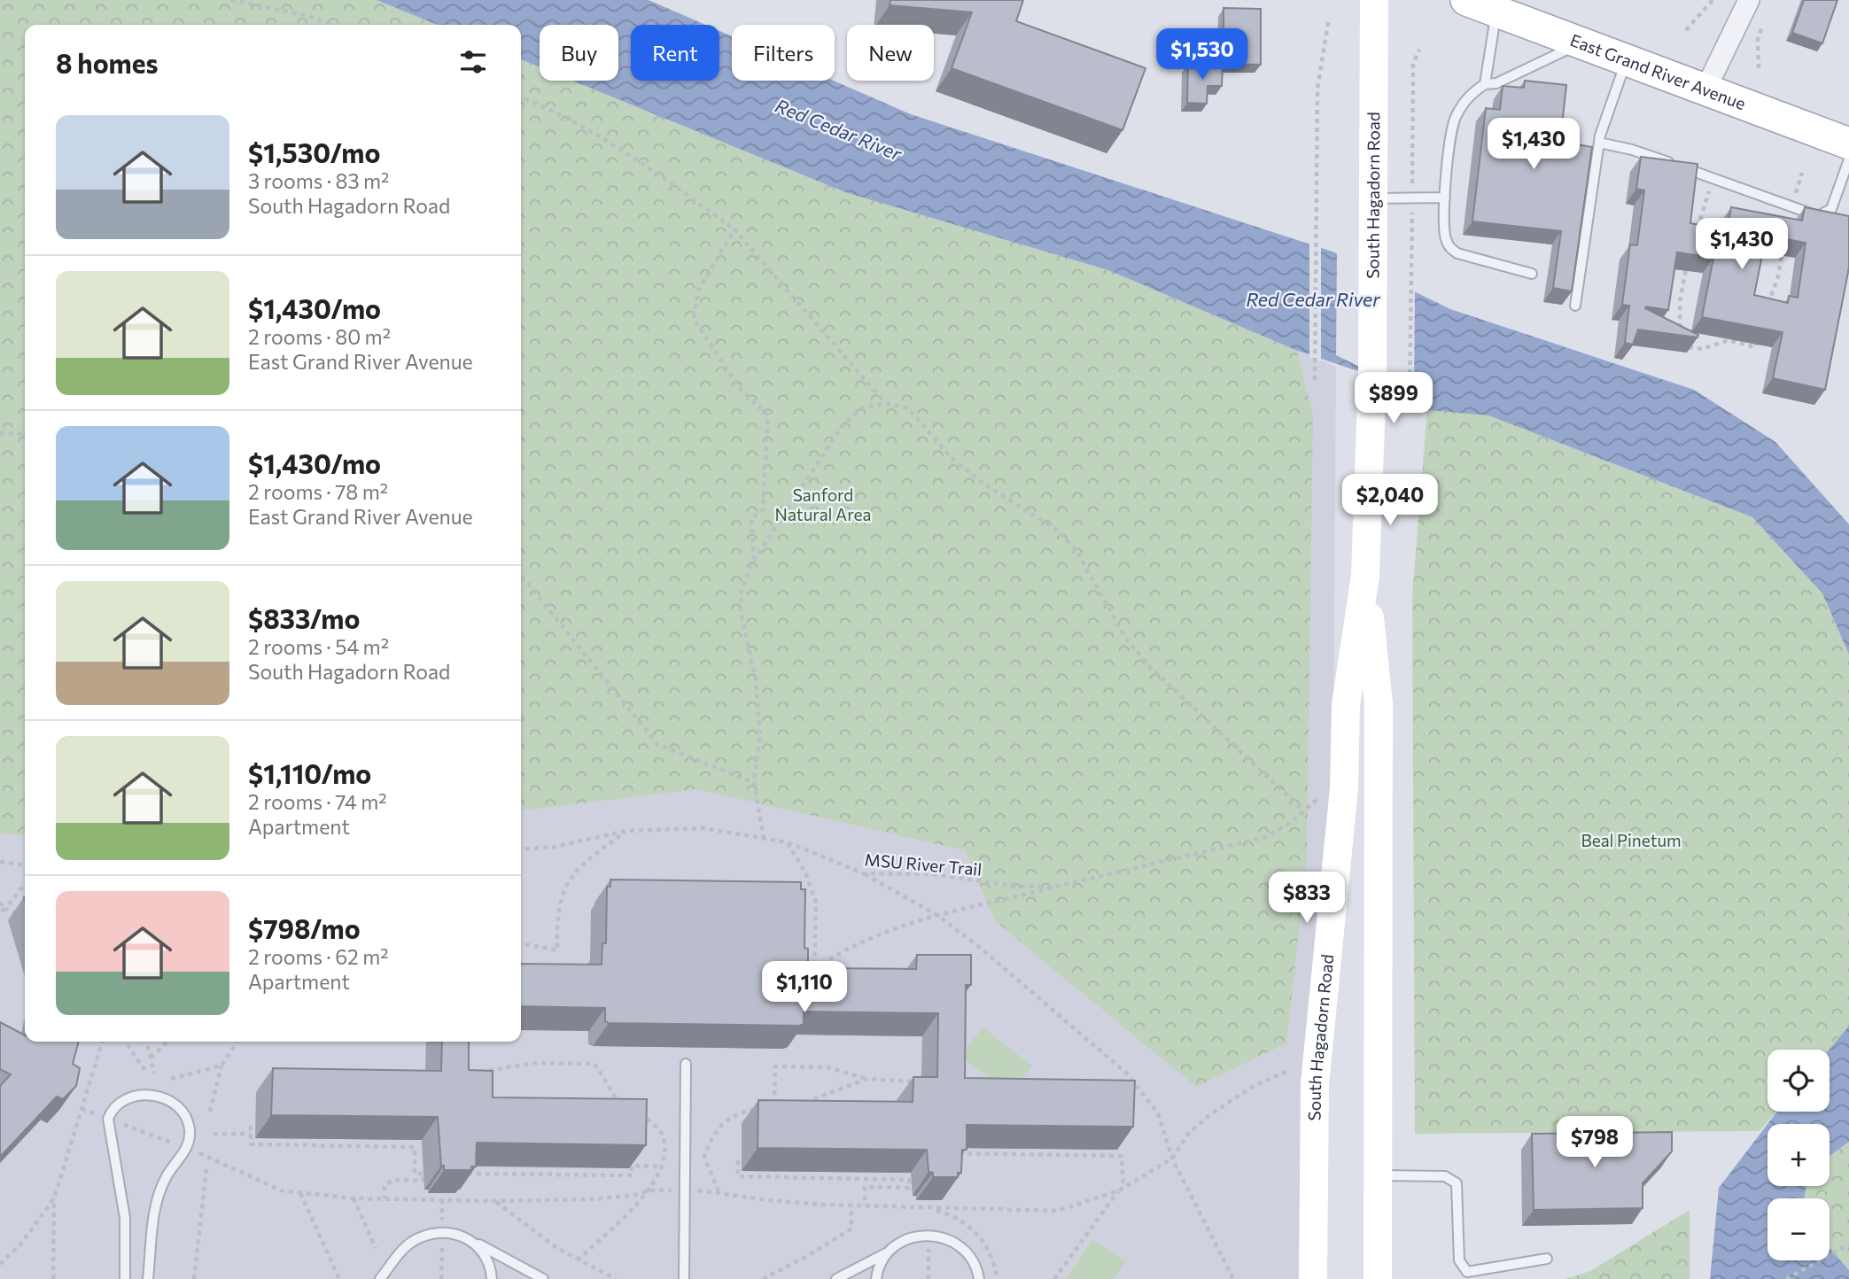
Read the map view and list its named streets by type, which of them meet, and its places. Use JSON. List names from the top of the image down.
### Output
{
  "streets": {
    "main road": ["East Grand River Avenue"],
    "street": ["South Hagadorn Road"],
    "path": ["MSU River Trail"]
  },
  "water": ["Red Cedar River"],
  "parks": ["Sanford Natural Area", "Beal Pinetum"],
  "page": {
    "chip": [
      "Buy",
      "Rent",
      "Filters",
      "New"
    ],
    "heading": "8 homes",
    "price": [
      "$1,530",
      "$1,430",
      "$1,430",
      "$899",
      "$2,040",
      "$833",
      "$1,110",
      "$798"
    ],
    "list": [
      {
        "name": "$1,530/mo",
        "note": "3 rooms · 83 m² · South Hagadorn Road"
      },
      {
        "name": "$1,430/mo",
        "note": "2 rooms · 80 m² · East Grand River Avenue"
      },
      {
        "name": "$1,430/mo",
        "note": "2 rooms · 78 m² · East Grand River Avenue"
      },
      {
        "name": "$833/mo",
        "note": "2 rooms · 54 m² · South Hagadorn Road"
      },
      {
        "name": "$1,110/mo",
        "note": "2 rooms · 74 m² · Apartment"
      },
      {
        "name": "$798/mo",
        "note": "2 rooms · 62 m² · Apartment"
      }
    ],
    "map_buttons": ["+", "−"]
  }
}
